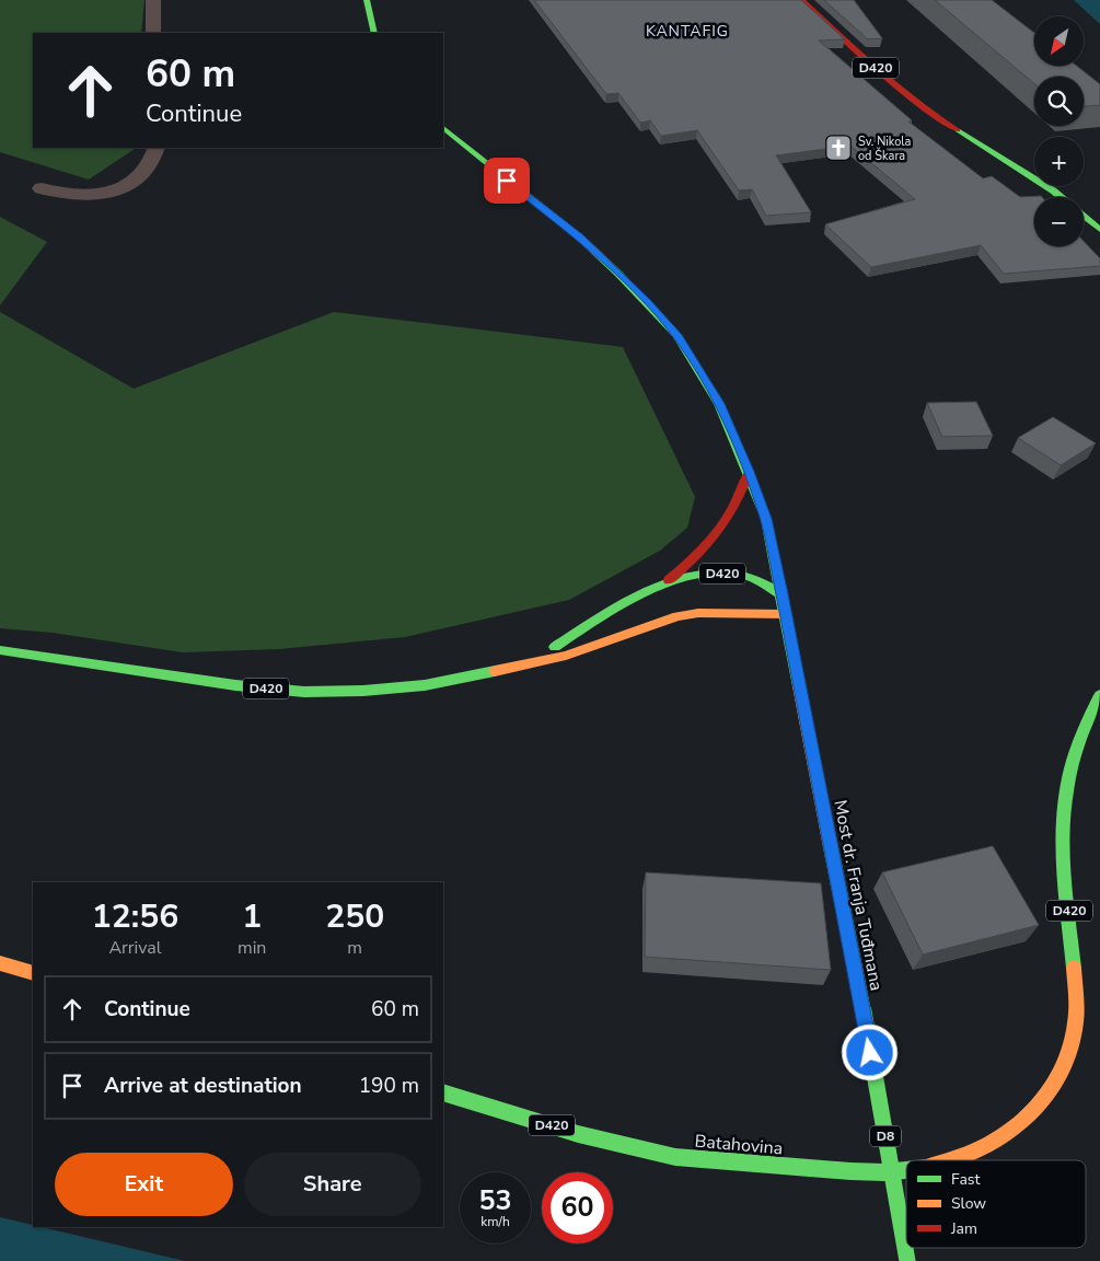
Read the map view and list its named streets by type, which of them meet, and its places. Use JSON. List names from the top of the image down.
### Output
{
  "streets": {
    "main road": [
      "D420",
      "Most dr. Franja Tuđmana",
      "D8",
      "Batahovina"
    ]
  },
  "crossings": [
    ["D420", "Most dr. Franja Tuđmana"],
    ["D420", "D8"],
    ["Most dr. Franja Tuđmana", "D8"]
  ],
  "districts": ["KANTAFIG"],
  "places": {
    "church": ["Sv. Nikola od Škara"]
  },
  "legend": ["Fast", "Slow", "Jam"],
  "north": "bottom left",
  "page": {
    "map_buttons": ["+", "−"],
    "turn": ["60 m", "Continue"],
    "eta": [
      "12:56",
      "Arrival",
      "1",
      "min",
      "250",
      "m"
    ],
    "list": [
      {
        "name": "Continue",
        "value": "60 m"
      },
      {
        "name": "Arrive at destination",
        "value": "190 m"
      }
    ],
    "buttons": ["Exit", "Share"],
    "speed": "53 km/h",
    "limit": "60"
  }
}
